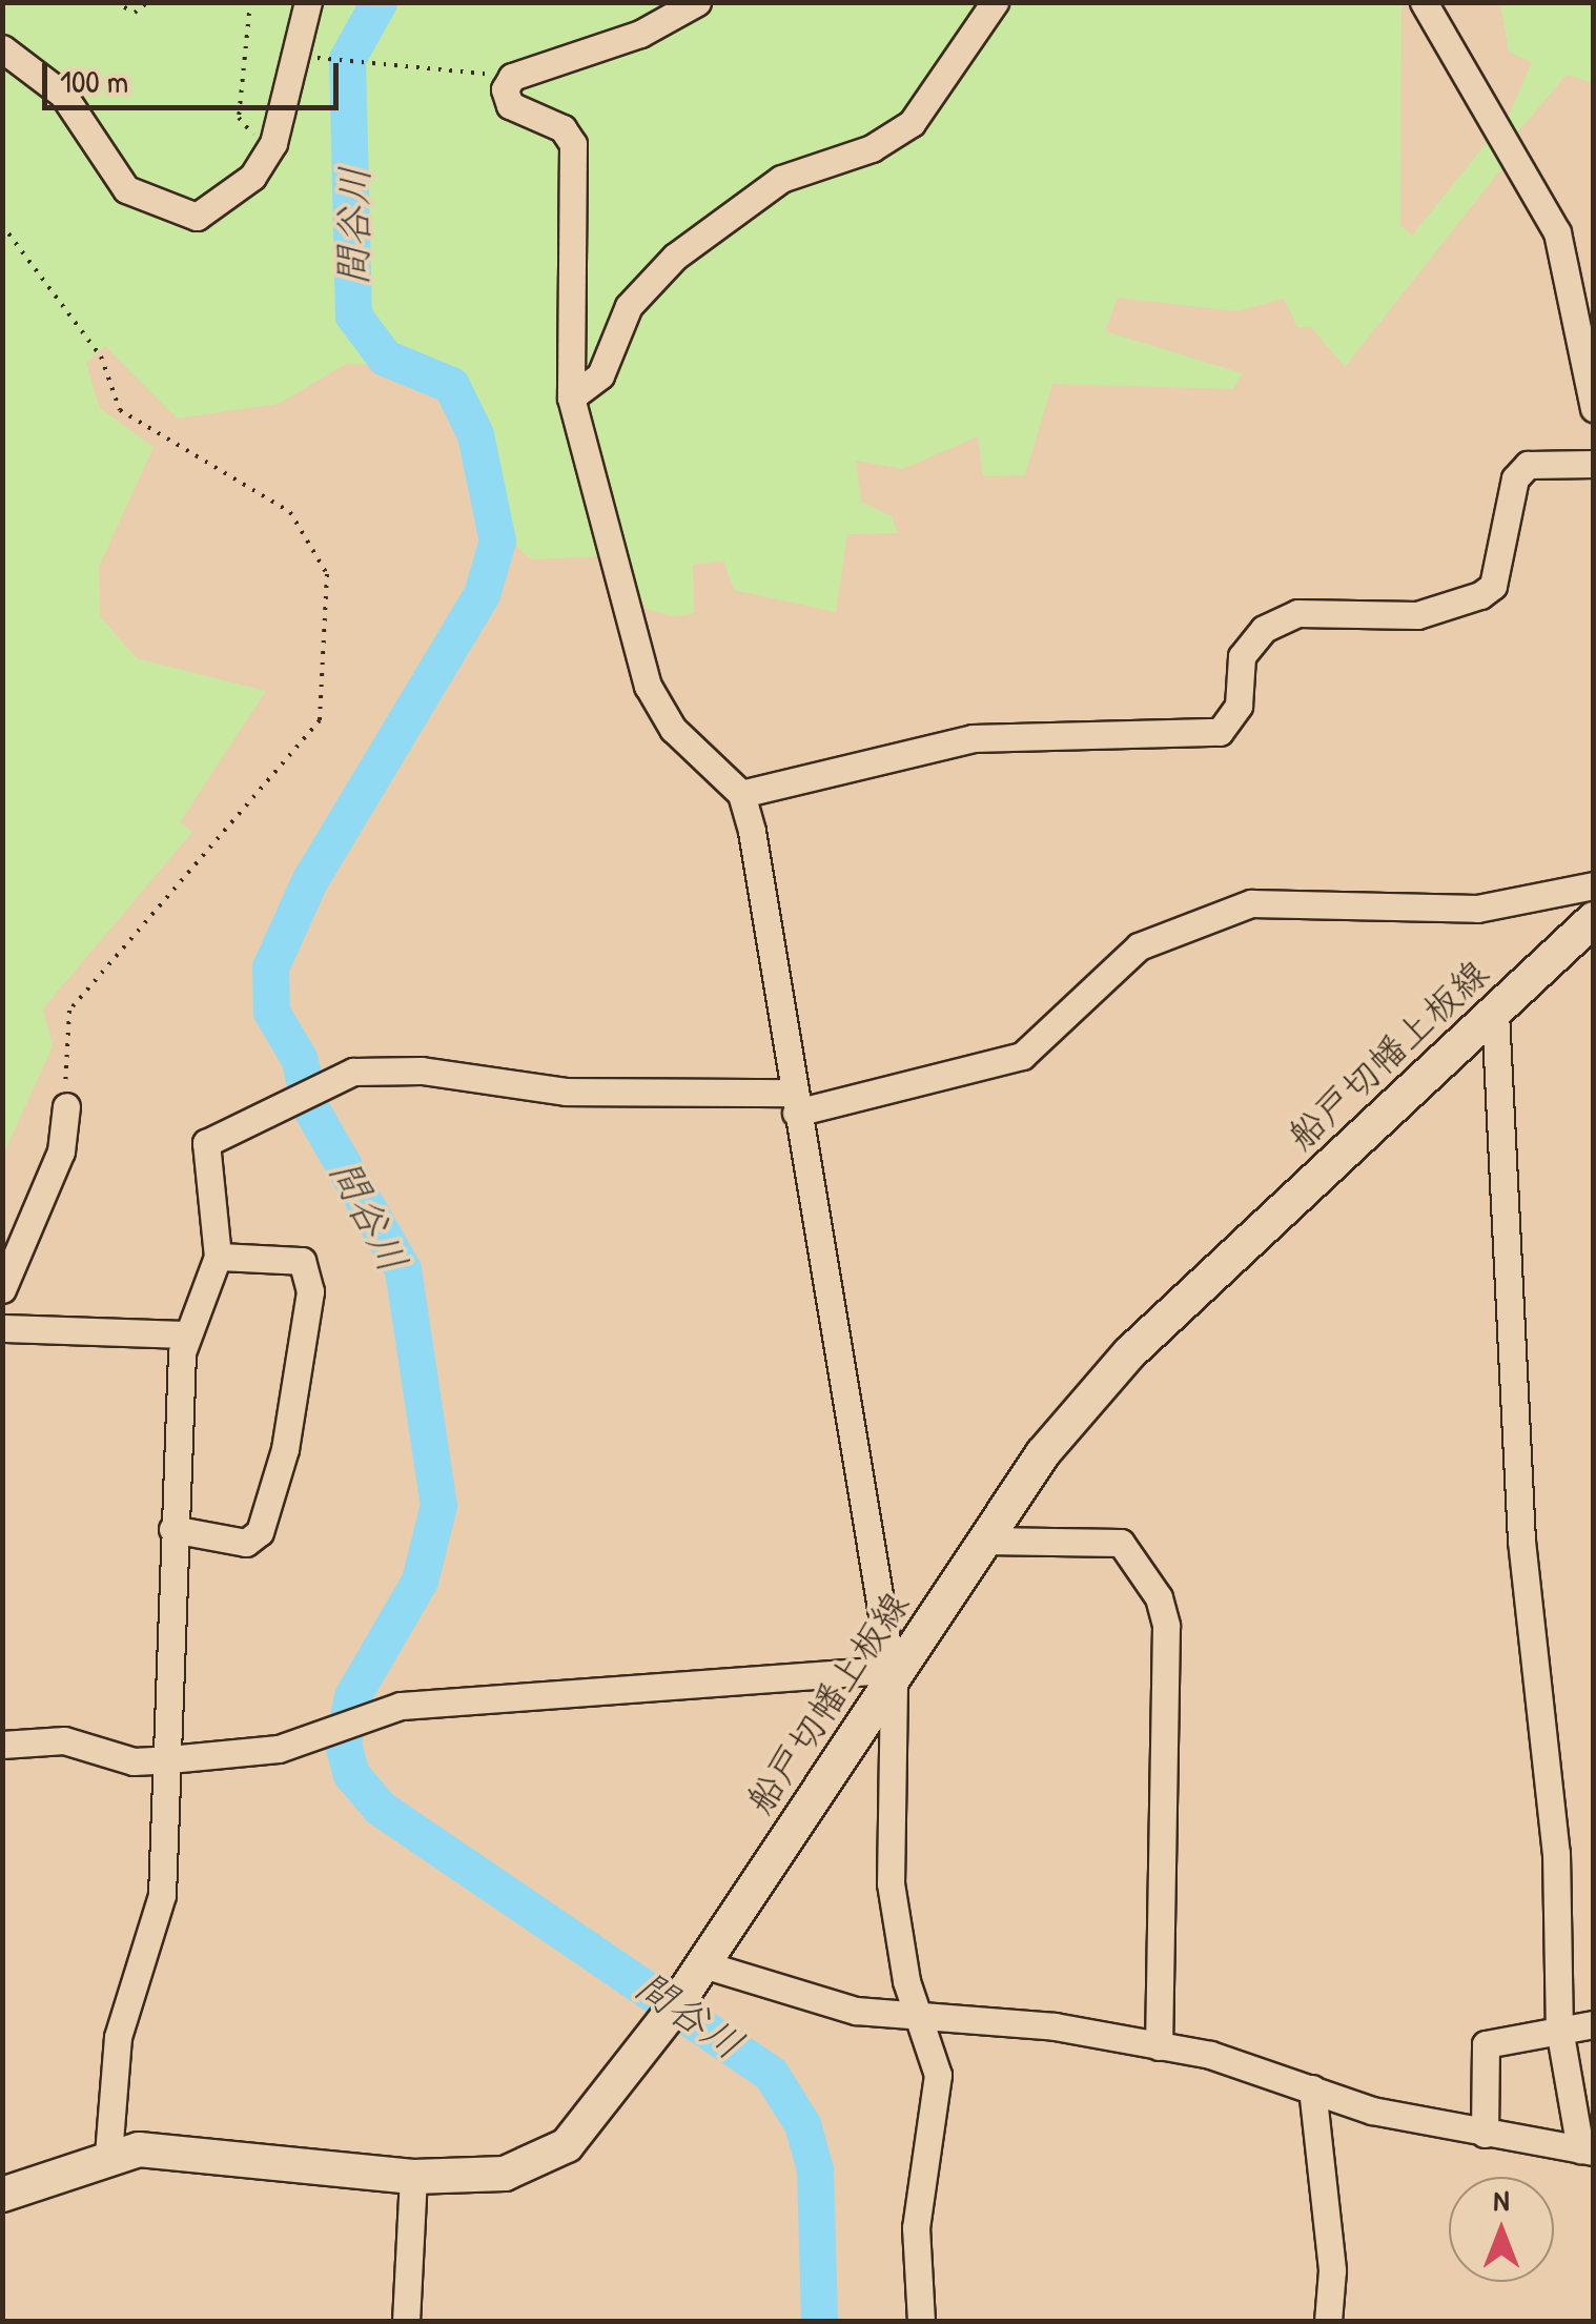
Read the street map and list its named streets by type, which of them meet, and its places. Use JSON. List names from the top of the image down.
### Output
{
  "streets": {
    "main road": ["船戸切幡上板線"]
  },
  "water": ["間谷川"],
  "scale_bar": "100 m",
  "north": "top"
}
